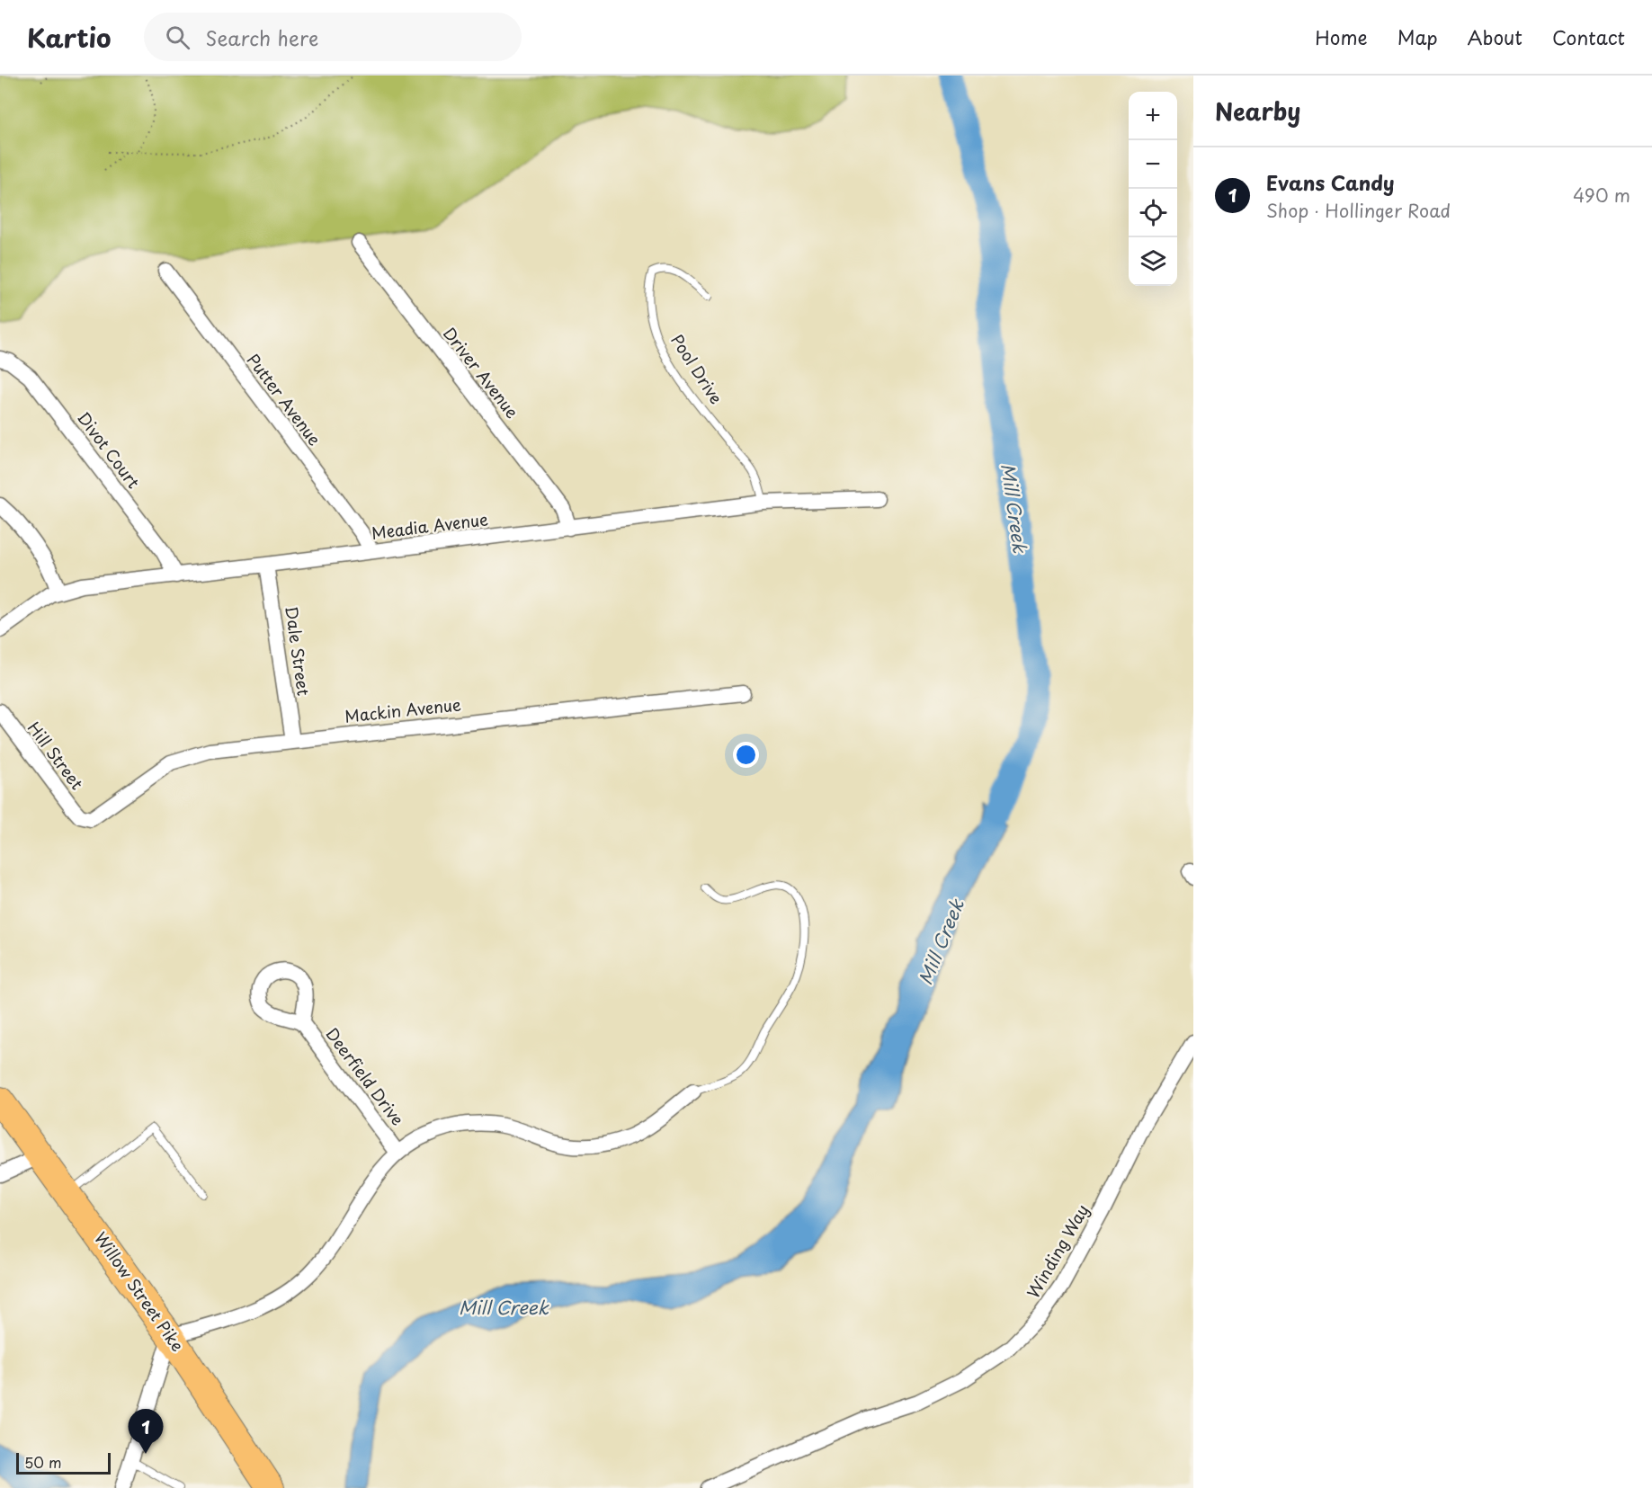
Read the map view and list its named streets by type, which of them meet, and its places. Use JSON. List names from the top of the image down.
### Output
{
  "streets": {
    "highway": ["Willow Street Pike"],
    "street": [
      "Driver Avenue",
      "Putter Avenue",
      "Divot Court",
      "Meadia Avenue",
      "Dale Street",
      "Mackin Avenue",
      "Hill Street",
      "Deerfield Drive",
      "Winding Way"
    ],
    "lane": ["Pool Drive"]
  },
  "crossings": [
    ["Pool Drive", "Meadia Avenue"],
    ["Driver Avenue", "Meadia Avenue"],
    ["Putter Avenue", "Meadia Avenue"],
    ["Divot Court", "Meadia Avenue"],
    ["Meadia Avenue", "Dale Street"],
    ["Dale Street", "Mackin Avenue"],
    ["Mackin Avenue", "Hill Street"]
  ],
  "water": ["Mill Creek"],
  "scale_bar": "50 m",
  "page": {
    "header": "Kartio",
    "search": "Search here",
    "nav": [
      "Home",
      "Map",
      "About",
      "Contact"
    ],
    "heading": "Nearby",
    "map_buttons": ["+", "−"],
    "list": [
      {
        "mark": "1",
        "name": "Evans Candy",
        "note": "Shop · Hollinger Road",
        "value": "490 m"
      }
    ],
    "pins": "1",
    "scale": "50 m"
  }
}
